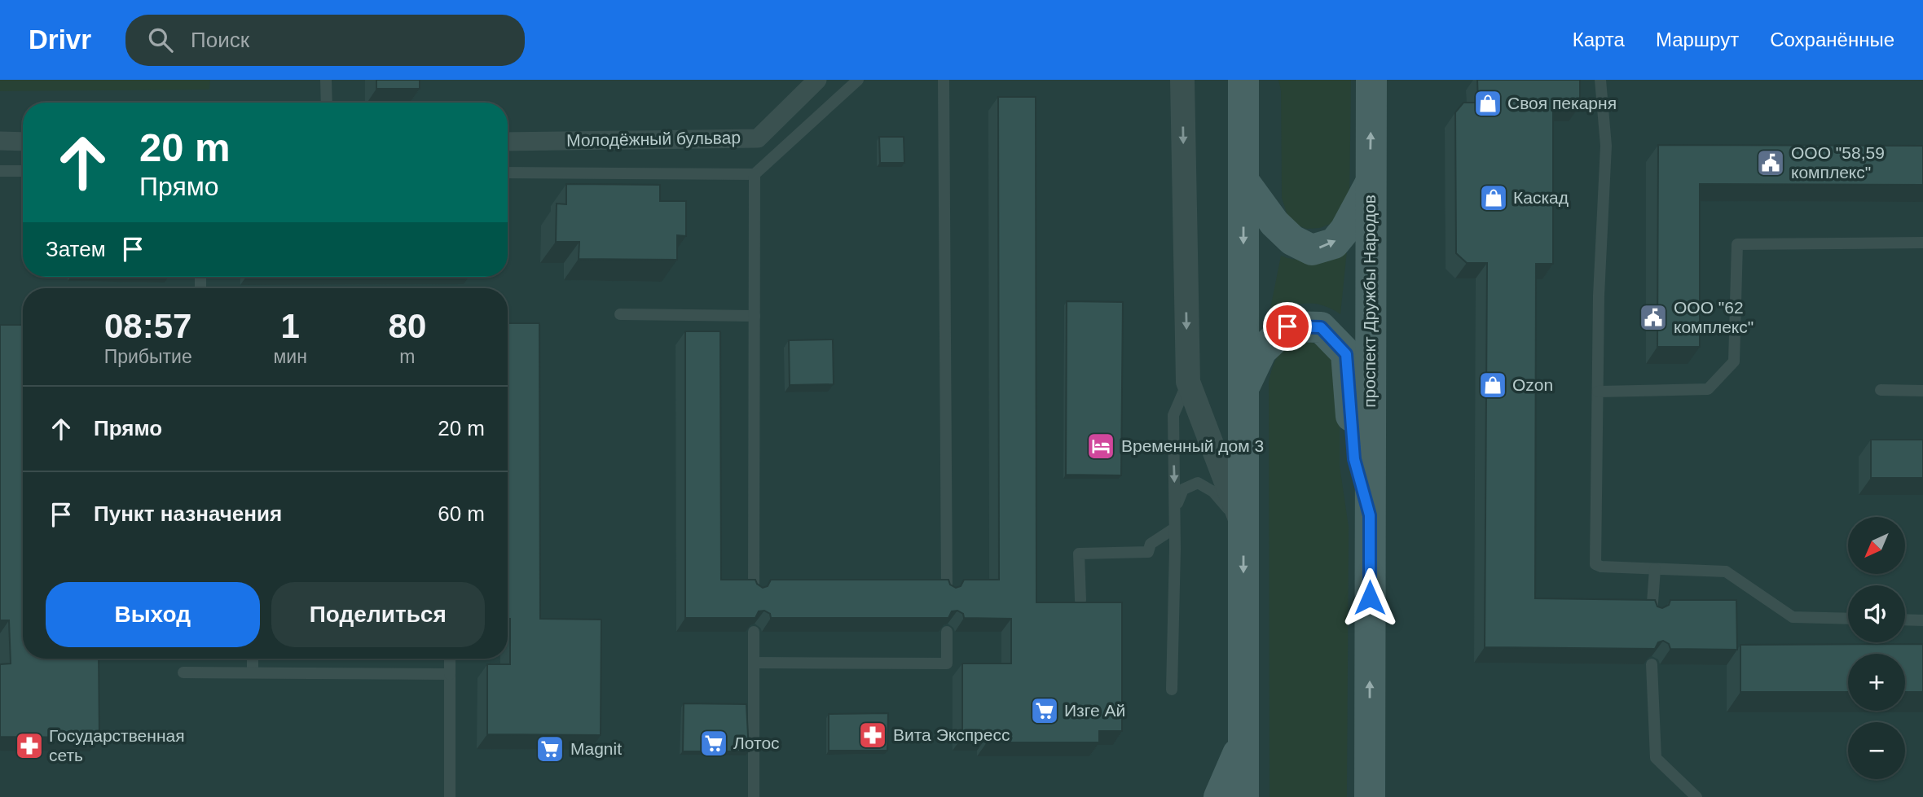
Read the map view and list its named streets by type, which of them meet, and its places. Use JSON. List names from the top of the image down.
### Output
{
  "streets": {
    "main road": ["проспект Дружбы Народов"],
    "street": ["Молодёжный бульвар"]
  },
  "places": {
    "shop": ["Своя пекарня", "Каскад", "Ozon"],
    "public building": ["ООО \"58,59 комплекс\"", "ООО \"62 комплекс\""],
    "hotel": ["Временный дом 3"],
    "supermarket": ["Изге Ай", "Лотос", "Magnit"],
    "pharmacy": ["Вита Экспресс", "Государственная сеть"]
  },
  "north": "bottom left",
  "page": {
    "header": "Drivr",
    "search": "Поиск",
    "nav": ["Карта", "Маршрут", "Сохранённые"],
    "turn": ["20 m", "Прямо"],
    "then": "Затем",
    "eta": [
      "08:57",
      "Прибытие",
      "1",
      "мин",
      "80",
      "m"
    ],
    "list": [
      {
        "name": "Прямо",
        "value": "20 m"
      },
      {
        "name": "Пункт назначения",
        "value": "60 m"
      }
    ],
    "map_buttons": ["+", "−"],
    "buttons": ["Выход", "Поделиться"]
  }
}
